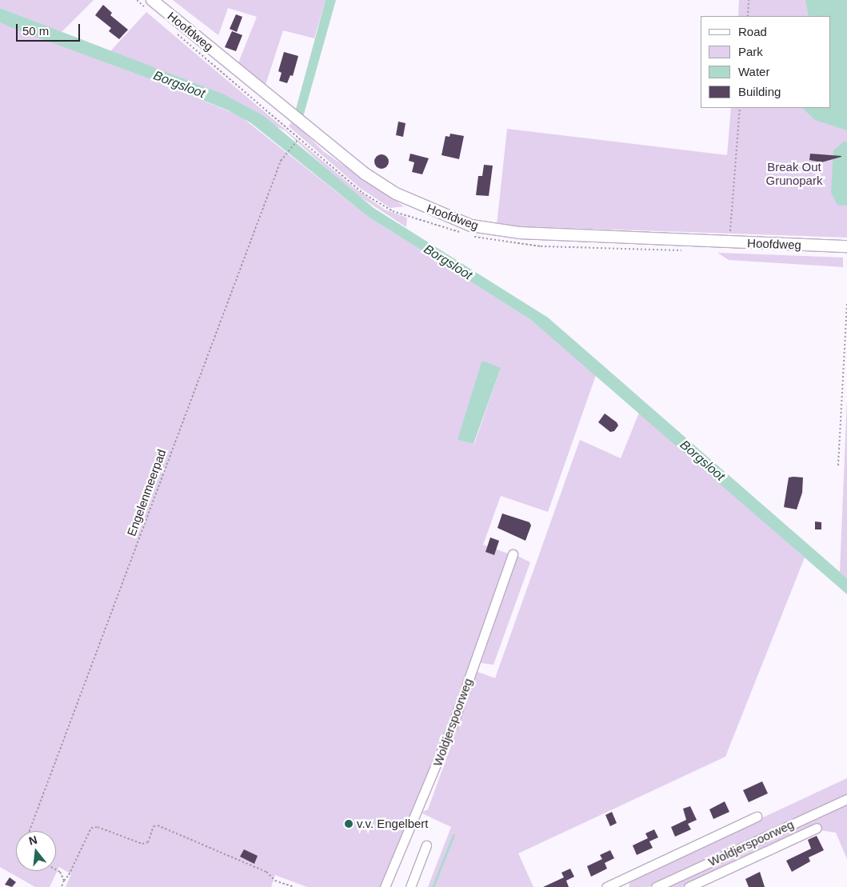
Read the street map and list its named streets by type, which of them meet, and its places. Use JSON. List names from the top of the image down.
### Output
{
  "streets": {
    "main road": ["Hoofdweg"],
    "street": ["Woldjerspoorweg"],
    "path": ["Engelenmeerpad"]
  },
  "crossings": [
    ["Hoofdweg", "Engelenmeerpad"]
  ],
  "water": ["Borgsloot"],
  "parks": ["Break Out Grunopark"],
  "places": ["v.v. Engelbert"],
  "legend": [
    "Road",
    "Park",
    "Water",
    "Building"
  ],
  "scale_bar": "50 m",
  "north": "top"
}
